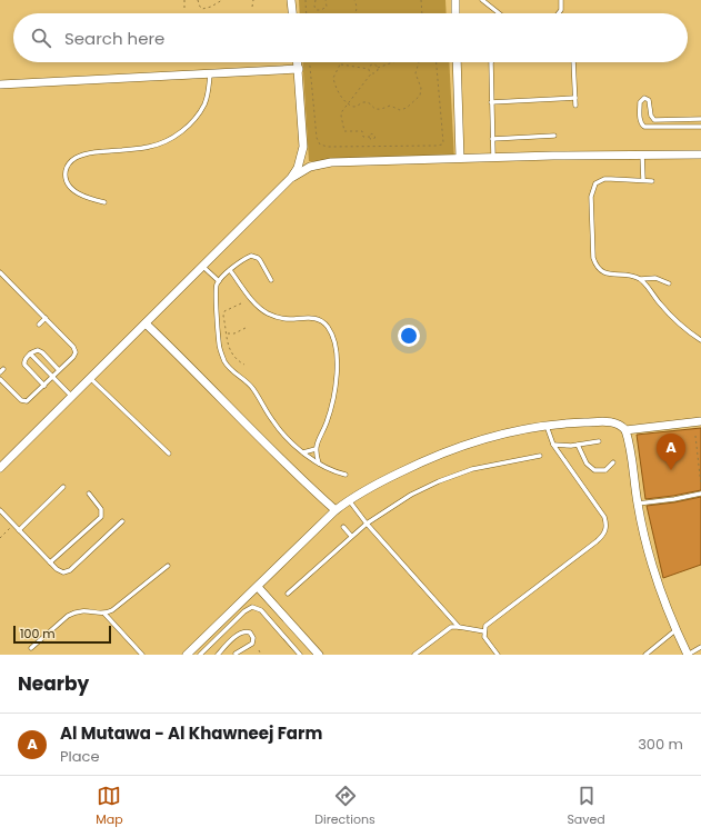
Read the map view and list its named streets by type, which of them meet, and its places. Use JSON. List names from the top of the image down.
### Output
{
  "scale_bar": "100 m",
  "page": {
    "search": "Search here",
    "pins": "A",
    "scale": "100 m",
    "heading": "Nearby",
    "list": [
      {
        "mark": "A",
        "name": "Al Mutawa - Al Khawneej Farm",
        "note": "Place",
        "value": "300 m"
      }
    ],
    "nav": ["Map", "Directions", "Saved"]
  }
}
